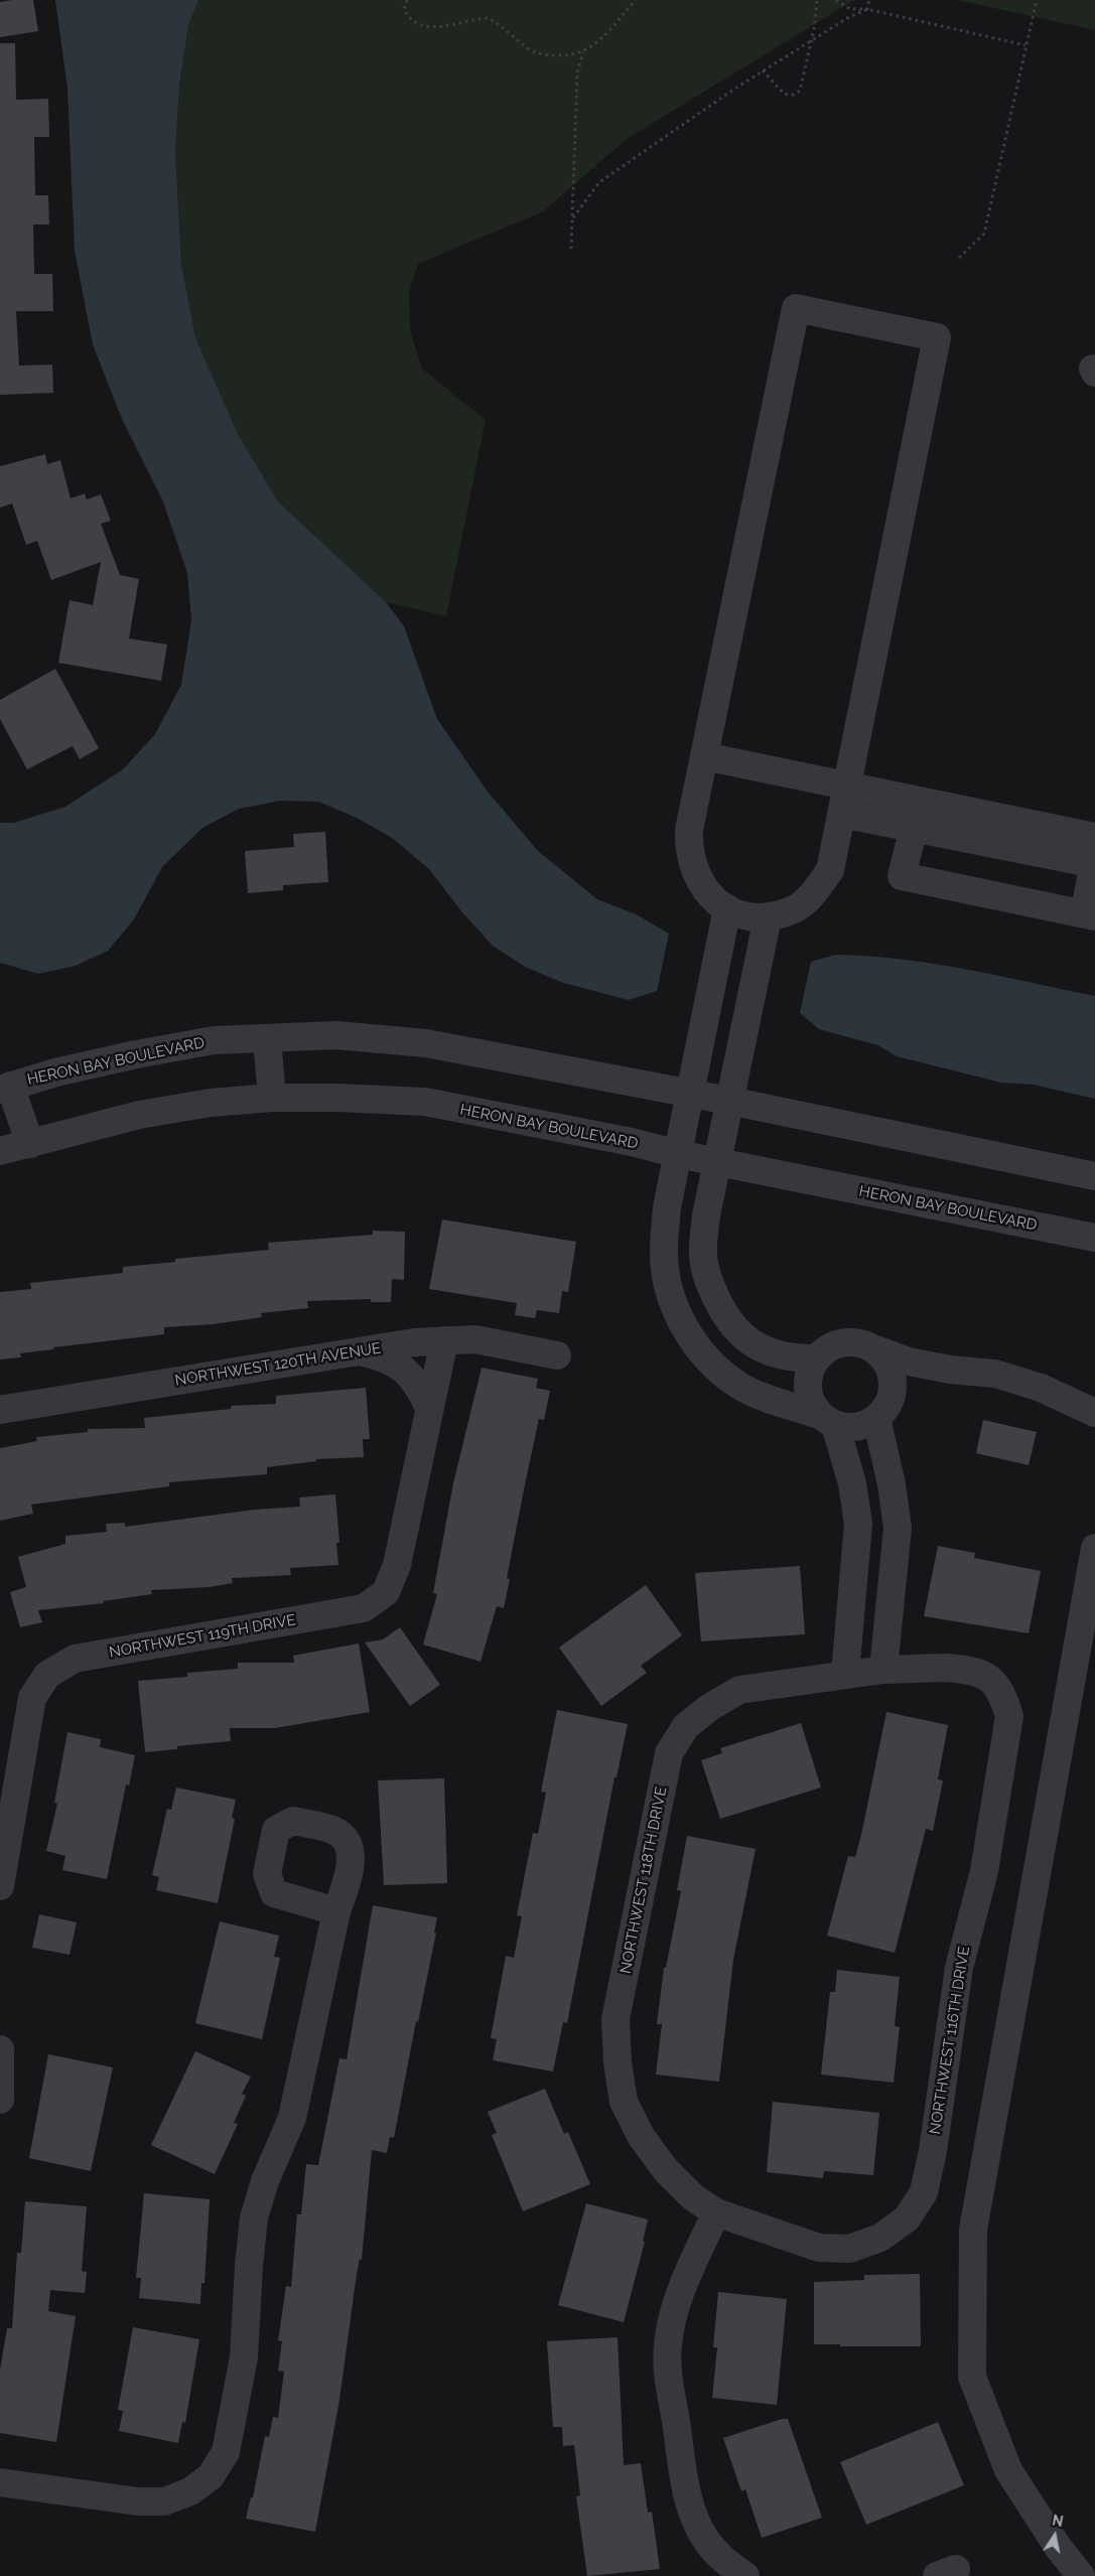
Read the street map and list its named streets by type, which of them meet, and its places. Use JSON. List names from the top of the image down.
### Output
{
  "streets": {
    "street": [
      "HERON BAY BOULEVARD",
      "NORTHWEST 120TH AVENUE",
      "NORTHWEST 119TH DRIVE",
      "NORTHWEST 118TH DRIVE",
      "NORTHWEST 116TH DRIVE"
    ]
  },
  "crossings": [
    ["NORTHWEST 120TH AVENUE", "NORTHWEST 119TH DRIVE"],
    ["NORTHWEST 118TH DRIVE", "NORTHWEST 116TH DRIVE"]
  ],
  "north": "top"
}
